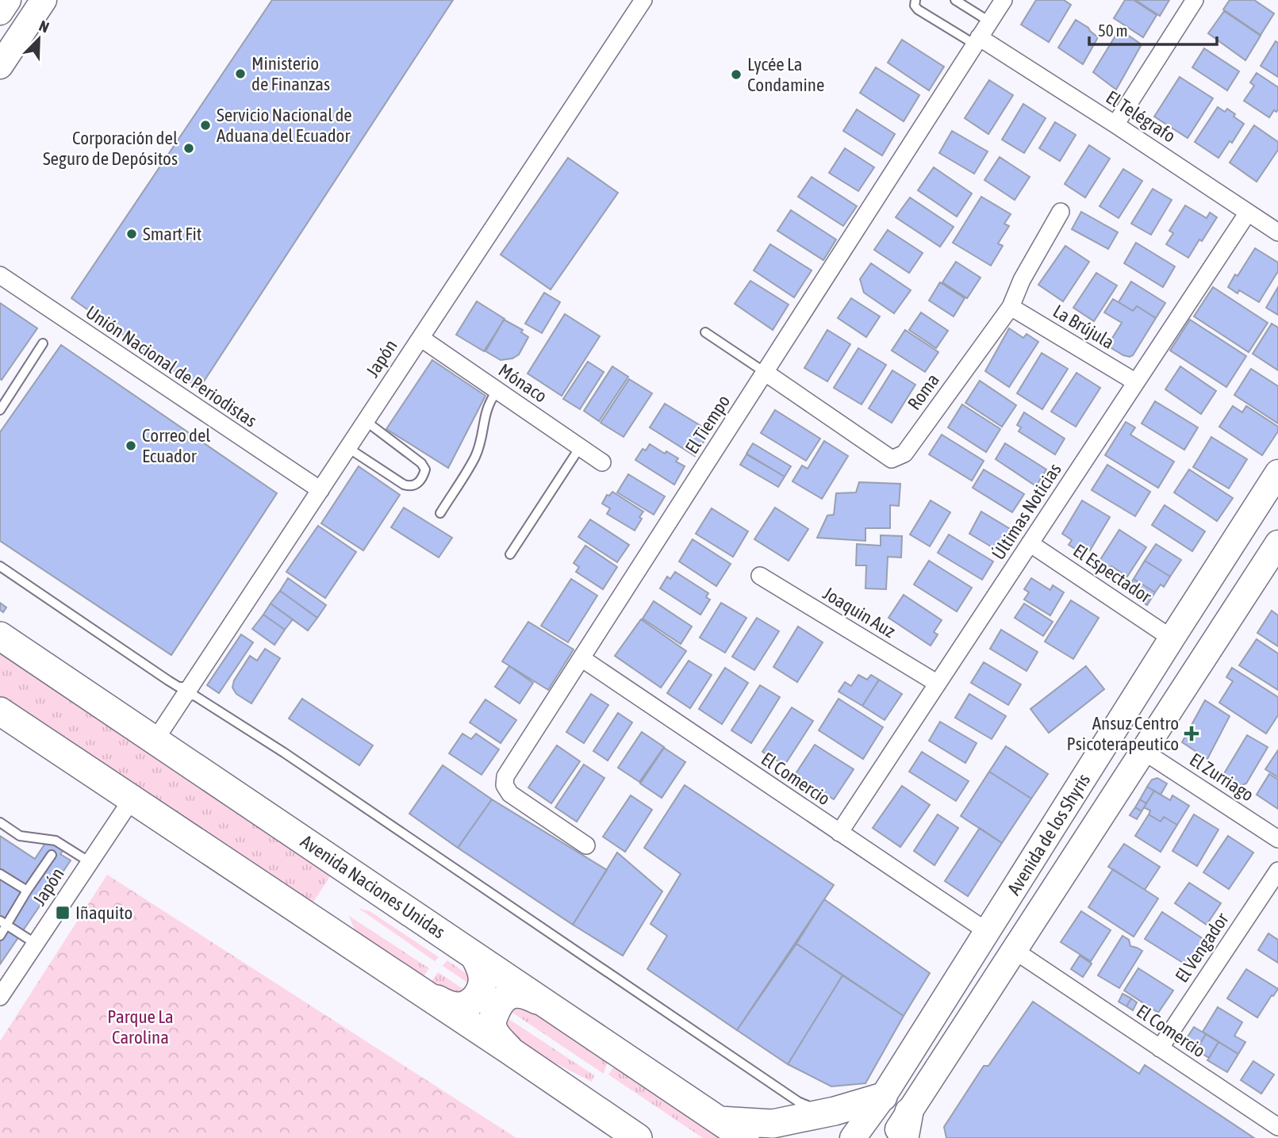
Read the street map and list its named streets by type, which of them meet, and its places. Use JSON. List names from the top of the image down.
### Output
{
  "streets": {
    "main road": ["Avenida de los Shyris", "Avenida Naciones Unidas"],
    "street": [
      "El Telégrafo",
      "La Brújula",
      "Japón",
      "Unión Nacional de Periodistas",
      "Mónaco",
      "Roma",
      "El Tiempo",
      "Últimas Noticias",
      "El Espectador",
      "Joaquin Auz",
      "El Zurriago",
      "El Comercio",
      "El Vengador"
    ]
  },
  "crossings": [
    ["El Telégrafo", "El Tiempo"],
    ["El Telégrafo", "Últimas Noticias"],
    ["La Brújula", "Roma"],
    ["La Brújula", "Últimas Noticias"],
    ["Japón", "Unión Nacional de Periodistas"],
    ["Japón", "Mónaco"],
    ["Japón", "Avenida Naciones Unidas"],
    ["Roma", "El Tiempo"],
    ["El Tiempo", "El Comercio"],
    ["Últimas Noticias", "El Espectador"],
    ["Últimas Noticias", "Joaquin Auz"],
    ["Últimas Noticias", "El Comercio"],
    ["El Espectador", "Avenida de los Shyris"],
    ["El Zurriago", "Avenida de los Shyris"],
    ["El Comercio", "Avenida de los Shyris"],
    ["El Comercio", "El Vengador"]
  ],
  "parks": ["Parque La Carolina"],
  "places": {
    "other": [
      "Ministerio de Finanzas",
      "Lycée La Condamine",
      "Servicio Nacional de Aduana del Ecuador",
      "Corporación del Seguro de Depósitos",
      "Smart Fit",
      "Correo del Ecuador"
    ],
    "health": ["Ansuz Centro Psicoterapeutico"],
    "transit": ["Iñaquito"]
  },
  "scale_bar": "50 m",
  "north": "top right"
}
